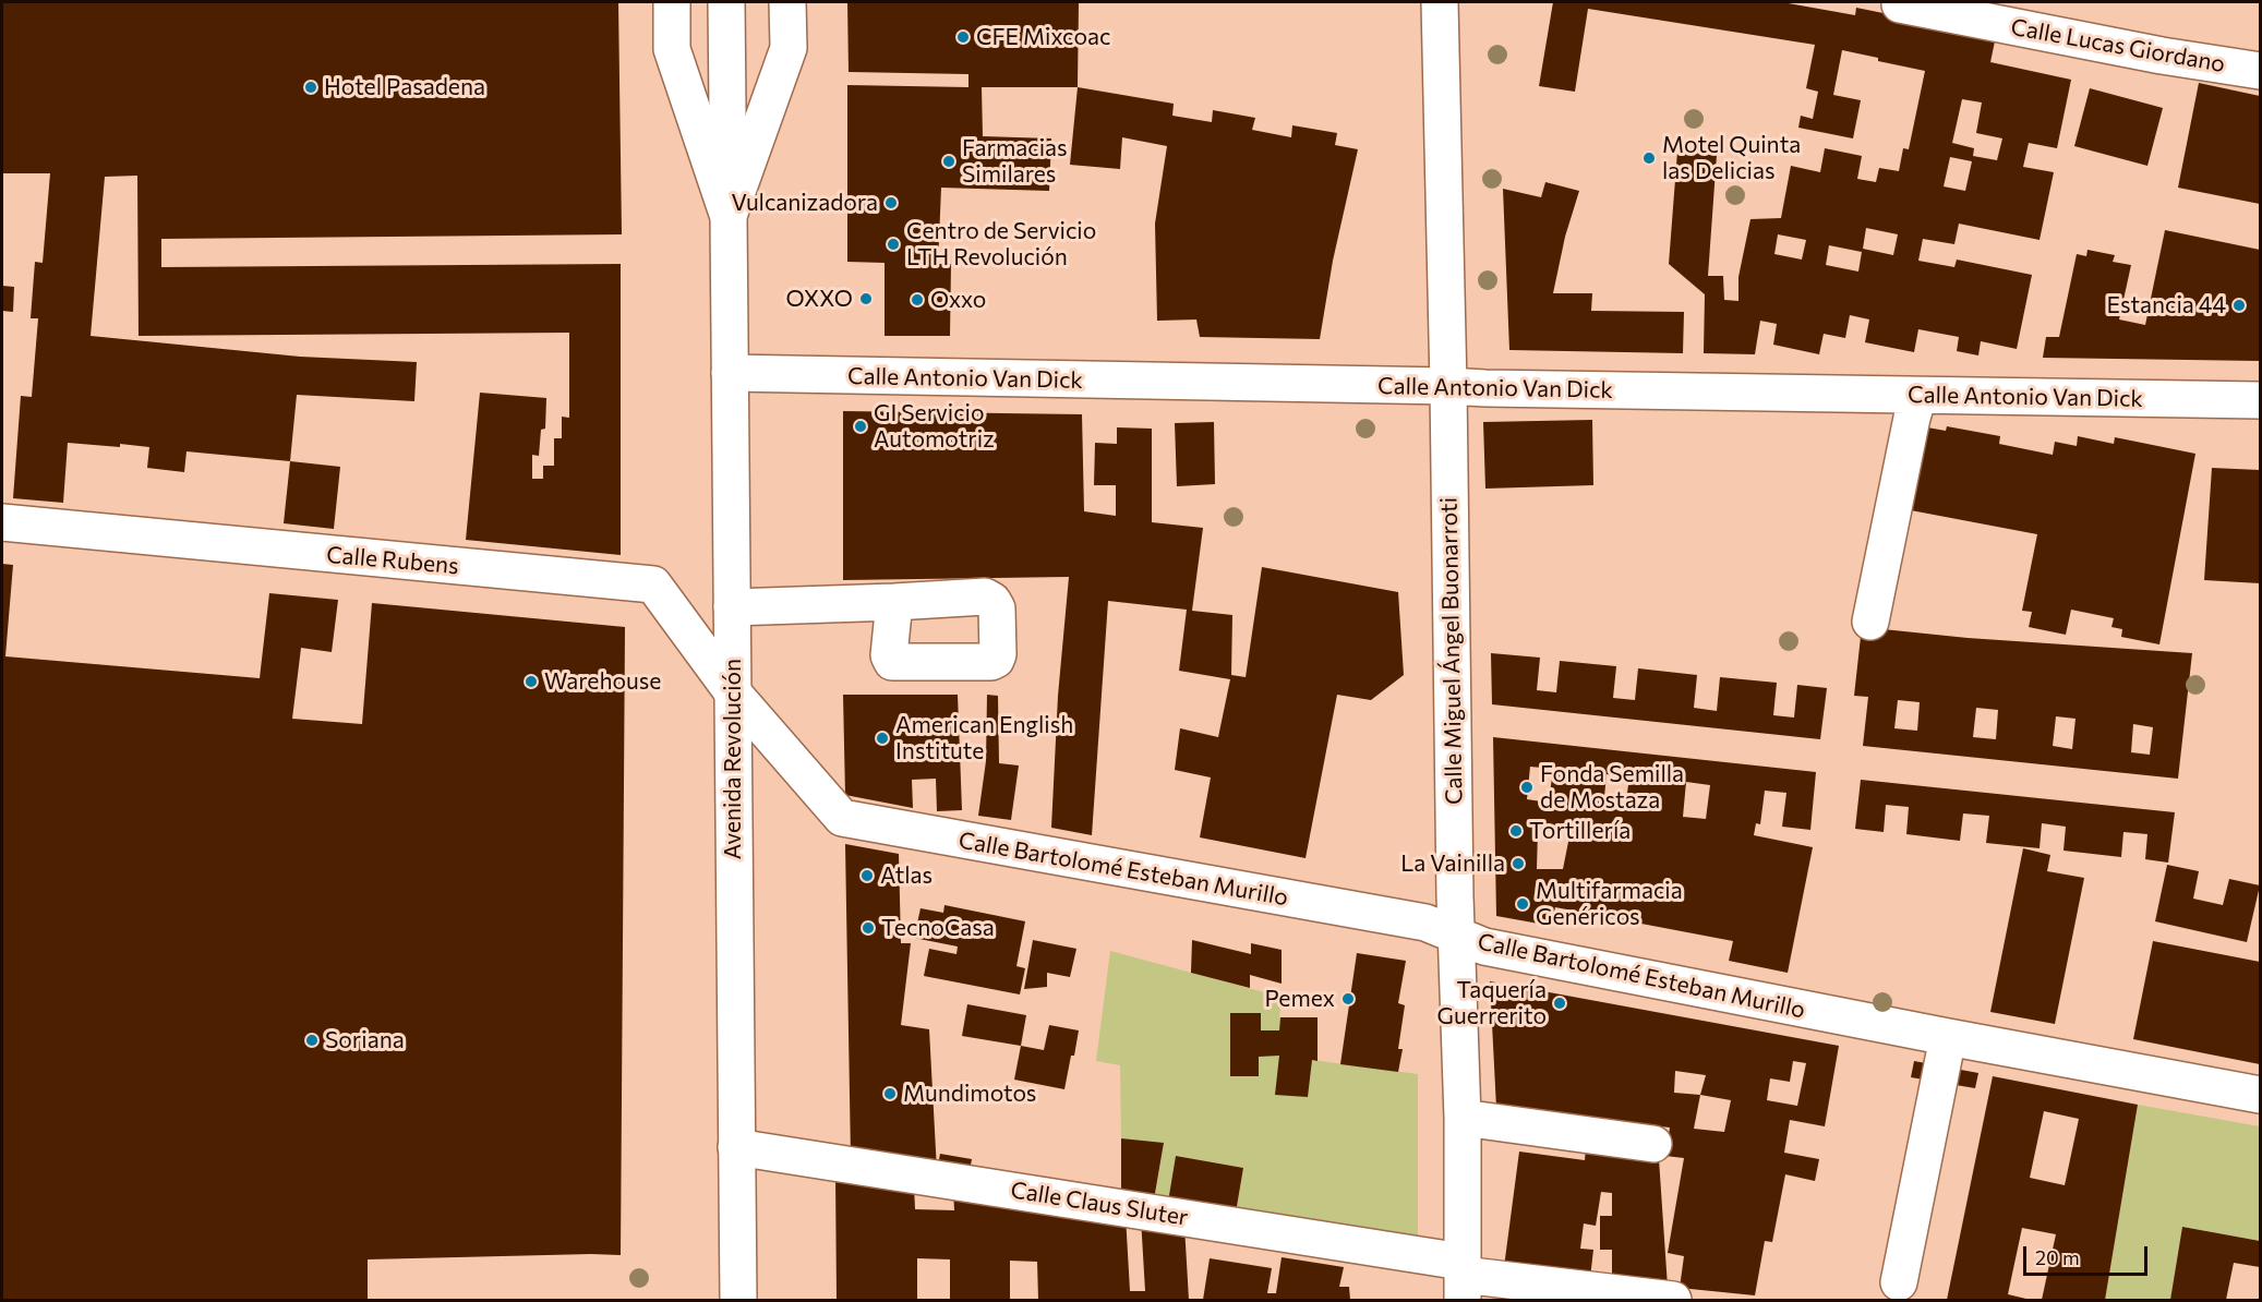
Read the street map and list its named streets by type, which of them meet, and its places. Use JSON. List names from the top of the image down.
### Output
{
  "streets": {
    "main road": [
      "Calle Lucas Giordano",
      "Calle Antonio Van Dick",
      "Calle Rubens",
      "Calle Miguel Ángel Buonarroti",
      "Avenida Revolución",
      "Calle Bartolomé Esteban Murillo",
      "Calle Claus Sluter"
    ]
  },
  "crossings": [
    ["Calle Antonio Van Dick", "Calle Miguel Ángel Buonarroti"],
    ["Calle Antonio Van Dick", "Avenida Revolución"],
    ["Calle Rubens", "Avenida Revolución"],
    ["Calle Rubens", "Calle Bartolomé Esteban Murillo"],
    ["Calle Miguel Ángel Buonarroti", "Calle Bartolomé Esteban Murillo"],
    ["Calle Miguel Ángel Buonarroti", "Calle Claus Sluter"],
    ["Avenida Revolución", "Calle Bartolomé Esteban Murillo"],
    ["Avenida Revolución", "Calle Claus Sluter"]
  ],
  "places": [
    "CFE Mixcoac",
    "Hotel Pasadena",
    "Motel Quinta las Delicias",
    "Farmacias Similares",
    "Vulcanizadora",
    "Centro de Servicio LTH Revolución",
    "OXXO",
    "Oxxo",
    "Estancia 44",
    "GI Servicio Automotriz",
    "Warehouse",
    "American English Institute",
    "Fonda Semilla de Mostaza",
    "Tortillería",
    "La Vainilla",
    "Atlas",
    "Multifarmacia Genéricos",
    "TecnoCasa",
    "Pemex",
    "Taquería Guerrerito",
    "Soriana",
    "Mundimotos"
  ],
  "scale_bar": "20 m"
}
